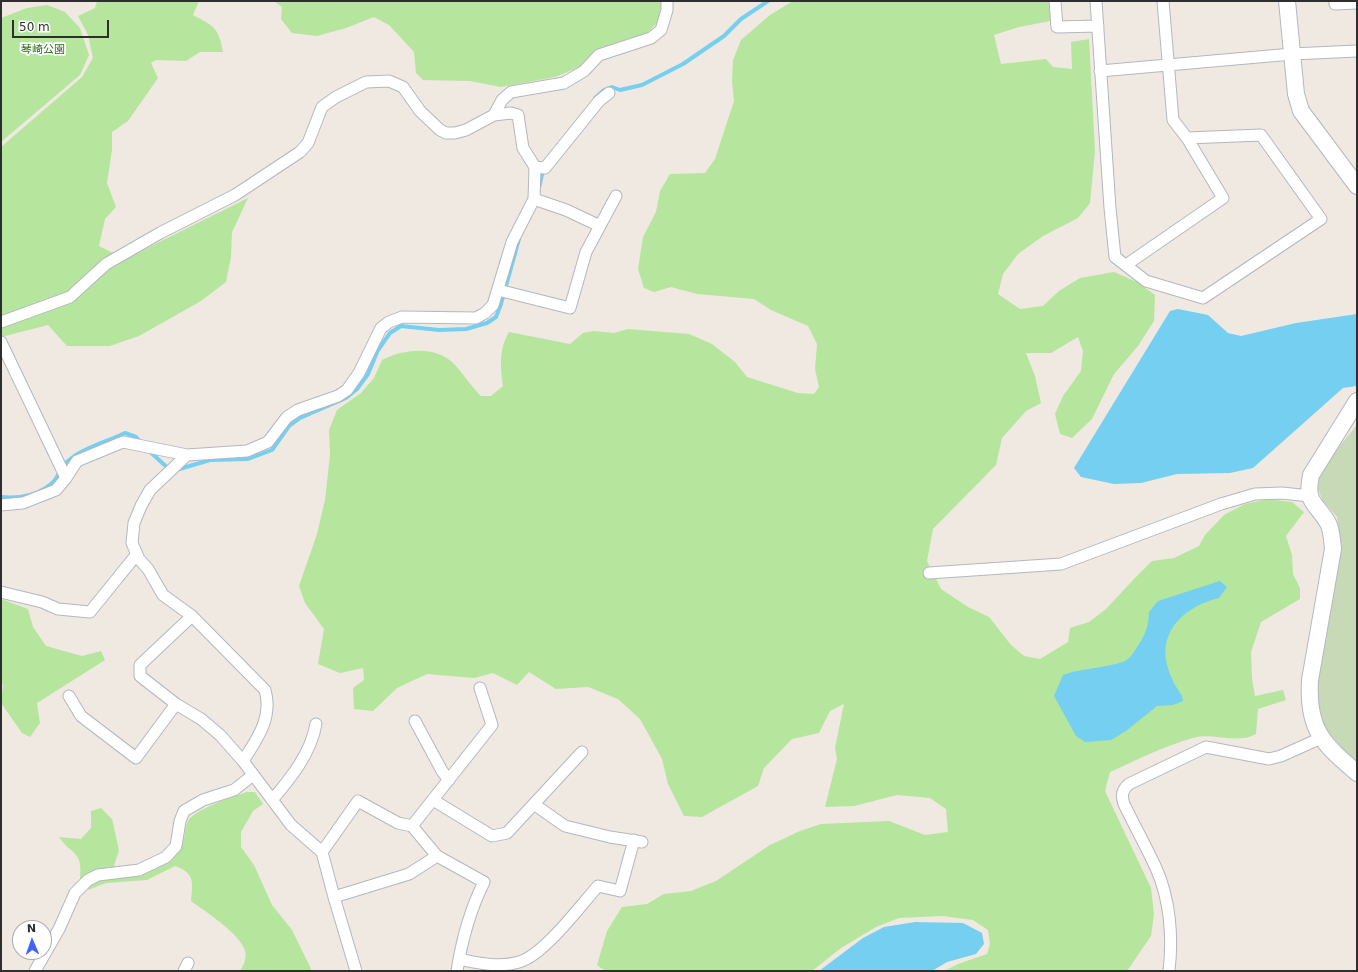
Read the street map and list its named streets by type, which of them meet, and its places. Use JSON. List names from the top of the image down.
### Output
{
  "parks": ["琴崎公園"],
  "scale_bar": "50 m",
  "north": "top"
}
